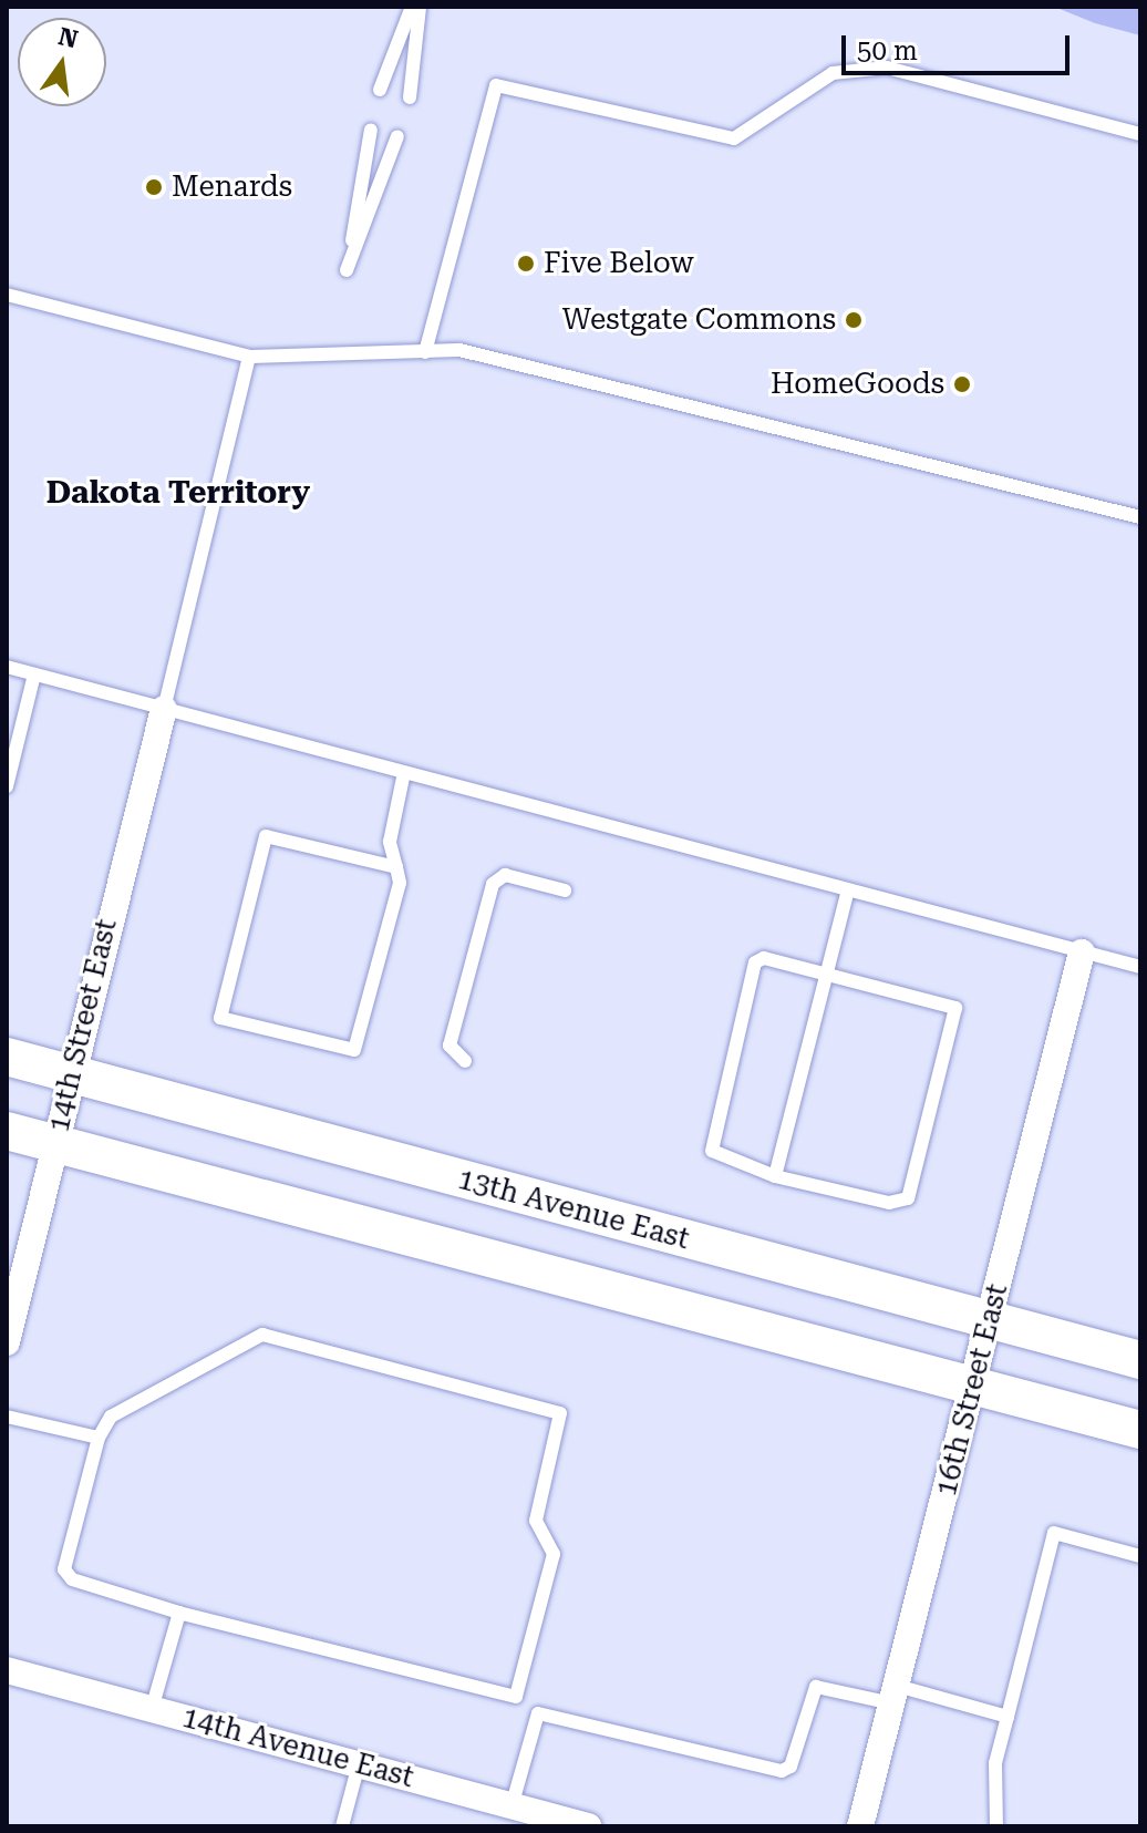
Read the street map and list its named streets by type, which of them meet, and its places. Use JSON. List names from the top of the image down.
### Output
{
  "streets": {
    "main road": ["13th Avenue East"],
    "street": ["14th Street East", "16th Street East", "14th Avenue East"]
  },
  "crossings": [
    ["14th Street East", "13th Avenue East"],
    ["13th Avenue East", "16th Street East"]
  ],
  "districts": ["Dakota Territory"],
  "places": [
    "Menards",
    "Five Below",
    "Westgate Commons",
    "HomeGoods"
  ],
  "scale_bar": "50 m",
  "north": "top"
}
